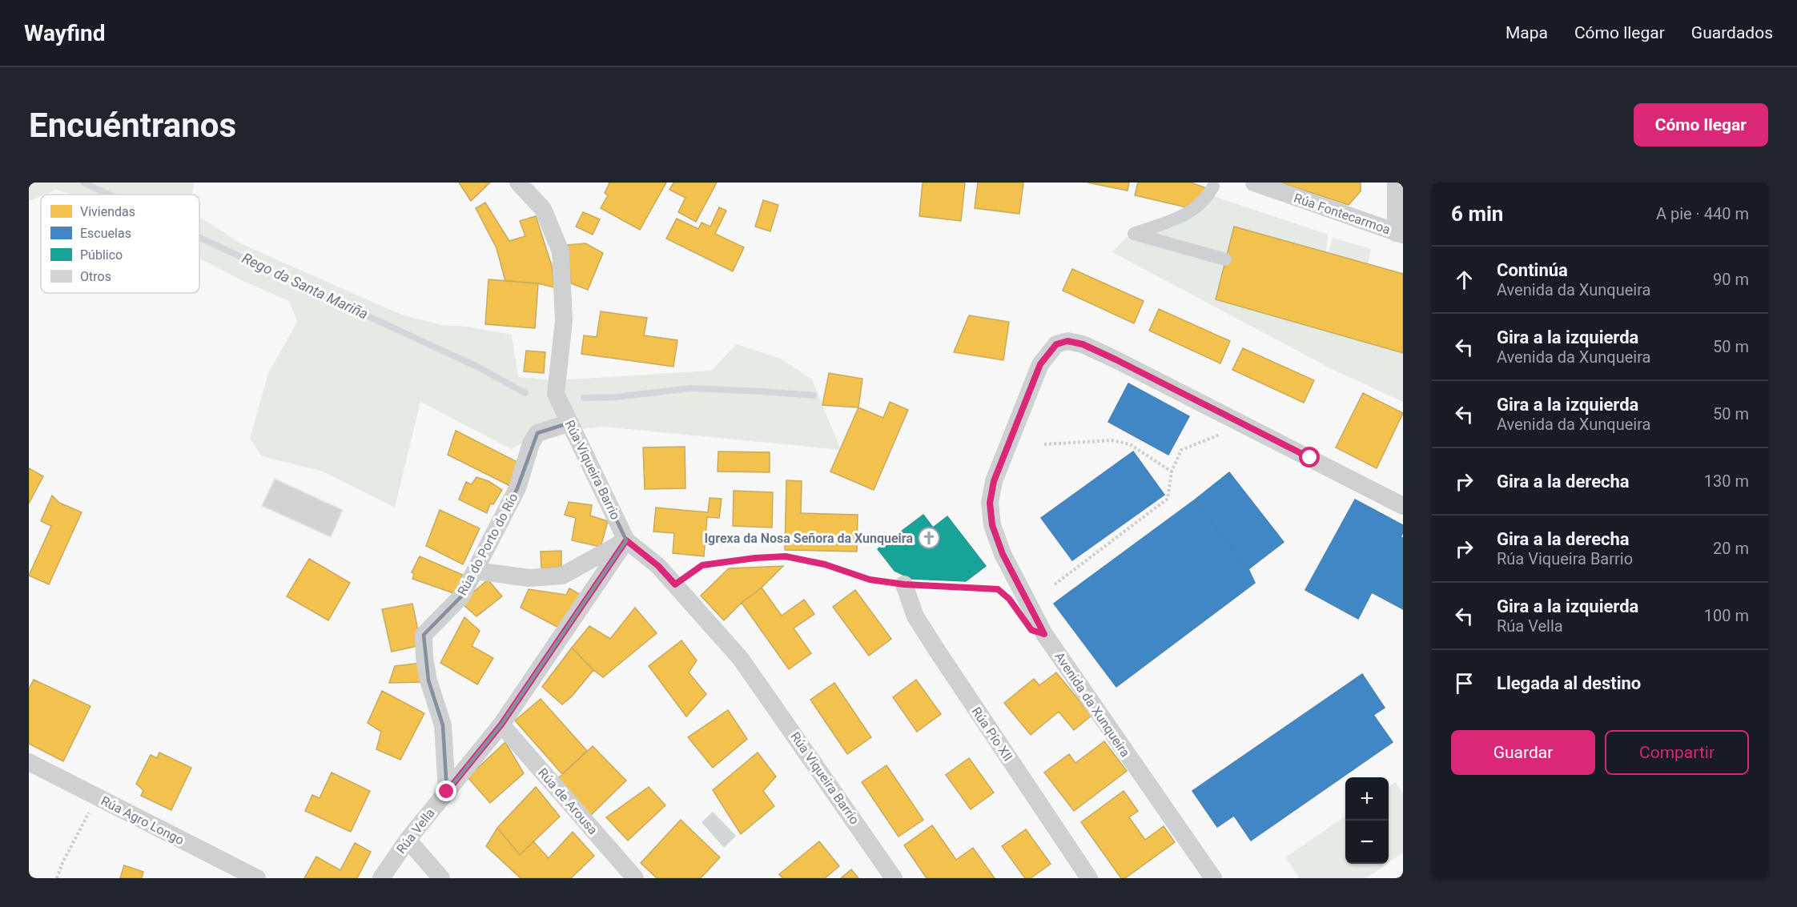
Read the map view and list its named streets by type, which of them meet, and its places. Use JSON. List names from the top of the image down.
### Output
{
  "streets": {
    "street": [
      "Rúa Fontecarmoa",
      "Rúa Viqueira Barrio",
      "Rúa do Porto do Río",
      "Avenida da Xunqueira",
      "Rúa Pío XII",
      "Rúa de Arousa",
      "Rúa Agro Longo",
      "Rúa Vella"
    ]
  },
  "crossings": [
    ["Rúa Viqueira Barrio", "Rúa do Porto do Río"],
    ["Rúa Viqueira Barrio", "Rúa Vella"],
    ["Rúa do Porto do Río", "Rúa Vella"],
    ["Rúa de Arousa", "Rúa Vella"]
  ],
  "water": ["Rego da Santa Mariña"],
  "places": {
    "church": ["Igrexa da Nosa Señora da Xunqueira"]
  },
  "legend": [
    "Viviendas",
    "Escuelas",
    "Público",
    "Otros"
  ],
  "page": {
    "header": "Wayfind",
    "nav": ["Mapa", "Cómo llegar", "Guardados"],
    "buttons": [
      "Cómo llegar",
      ["Guardar", "Compartir"]
    ],
    "title": "Encuéntranos",
    "heading": ["6 min", "A pie · 440 m"],
    "list": [
      ["Continúa", "Avenida da Xunqueira", "90 m"],
      ["Gira a la izquierda", "Avenida da Xunqueira", "50 m"],
      ["Gira a la izquierda", "Avenida da Xunqueira", "50 m"],
      ["Gira a la derecha", "130 m"],
      ["Gira a la derecha", "Rúa Viqueira Barrio", "20 m"],
      ["Gira a la izquierda", "Rúa Vella", "100 m"],
      "Llegada al destino"
    ],
    "map_buttons": ["+", "−"]
  }
}
